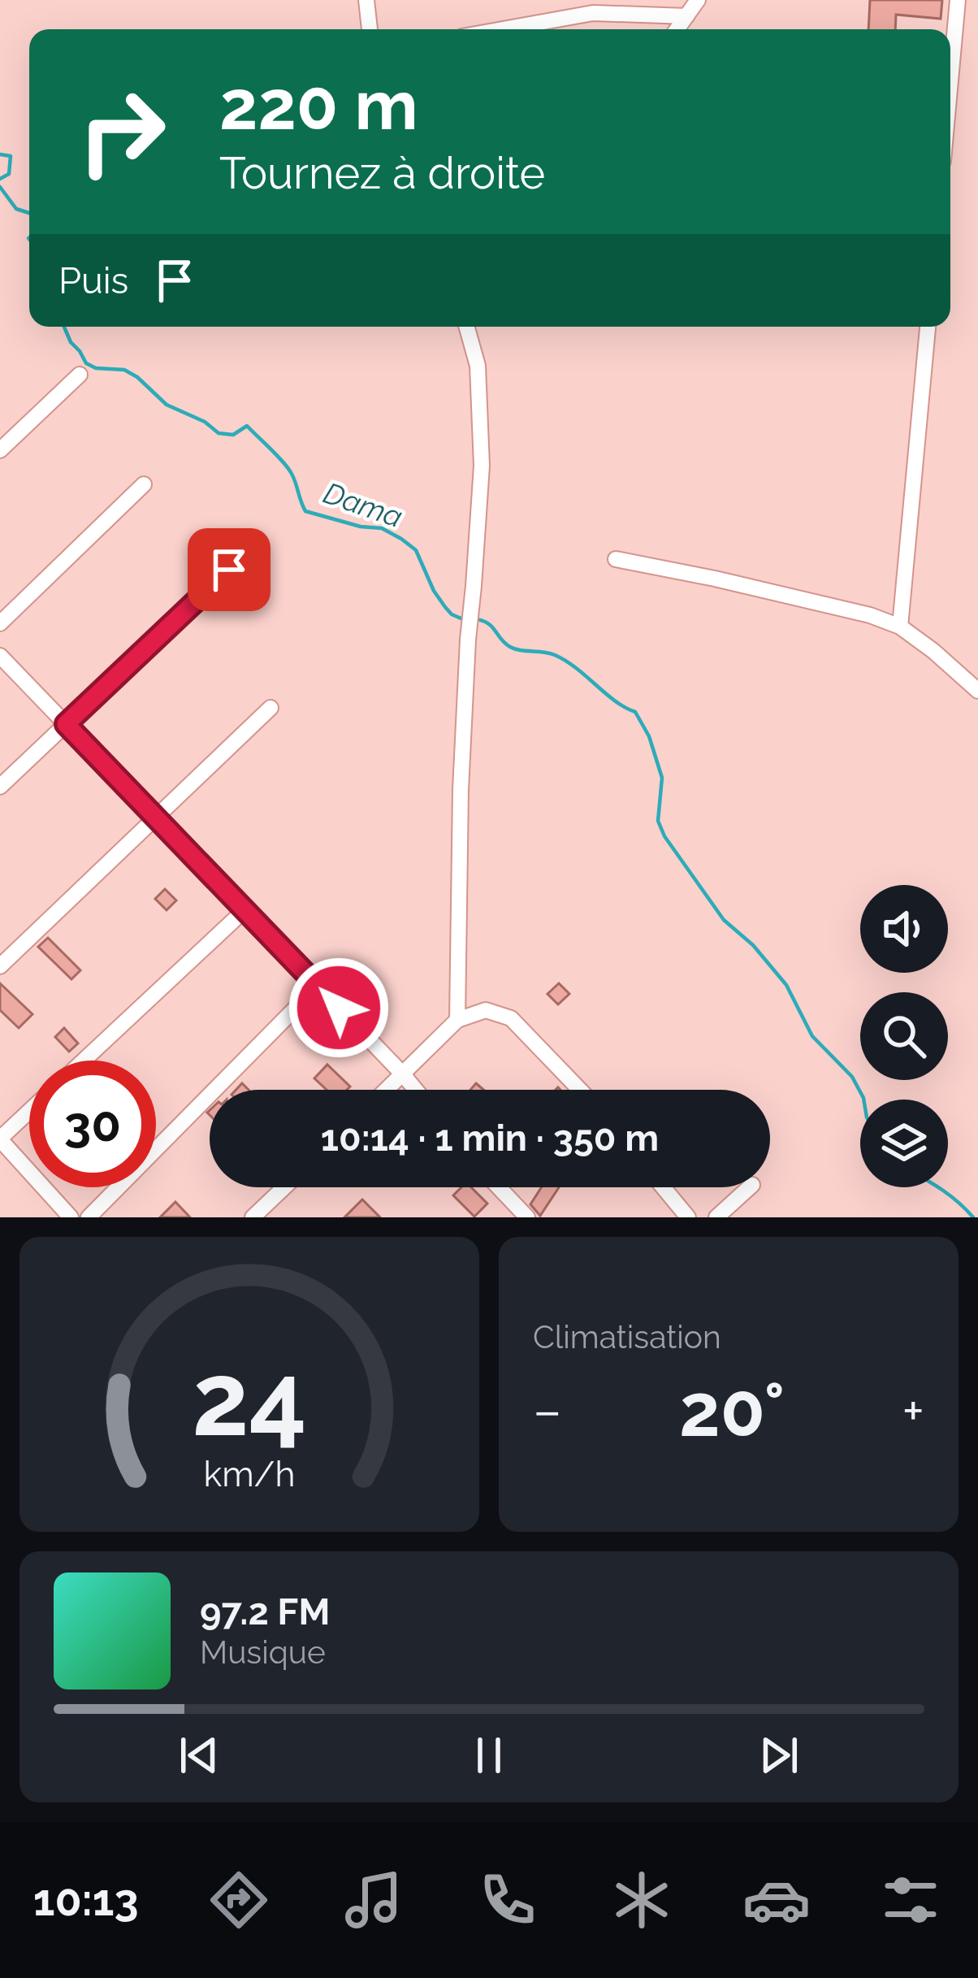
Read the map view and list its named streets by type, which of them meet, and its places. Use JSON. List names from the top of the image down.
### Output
{
  "water": ["Dama"],
  "page": {
    "turn": ["220 m", "Tournez à droite"],
    "then": "Puis",
    "limit": "30",
    "trip": "10:14 · 1 min · 350 m",
    "tile": "Climatisation",
    "heat": ["−", "20°", "+"],
    "song": ["97.2 FM", "Musique"],
    "tabs": "10:13",
    "gauge": ["24", "km/h"]
  }
}
